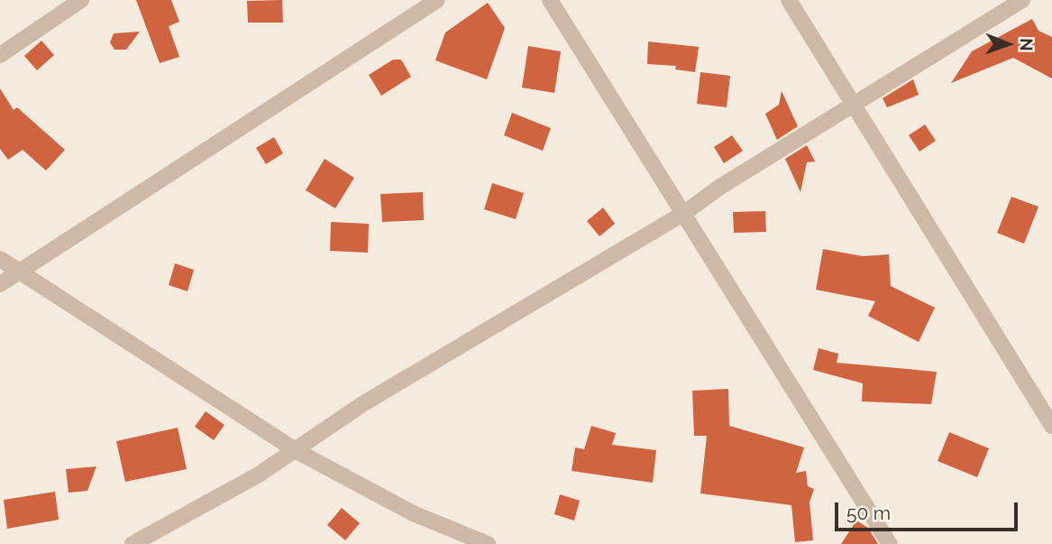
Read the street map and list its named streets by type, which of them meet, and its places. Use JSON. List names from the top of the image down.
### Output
{
  "scale_bar": "50 m",
  "north": "right"
}
